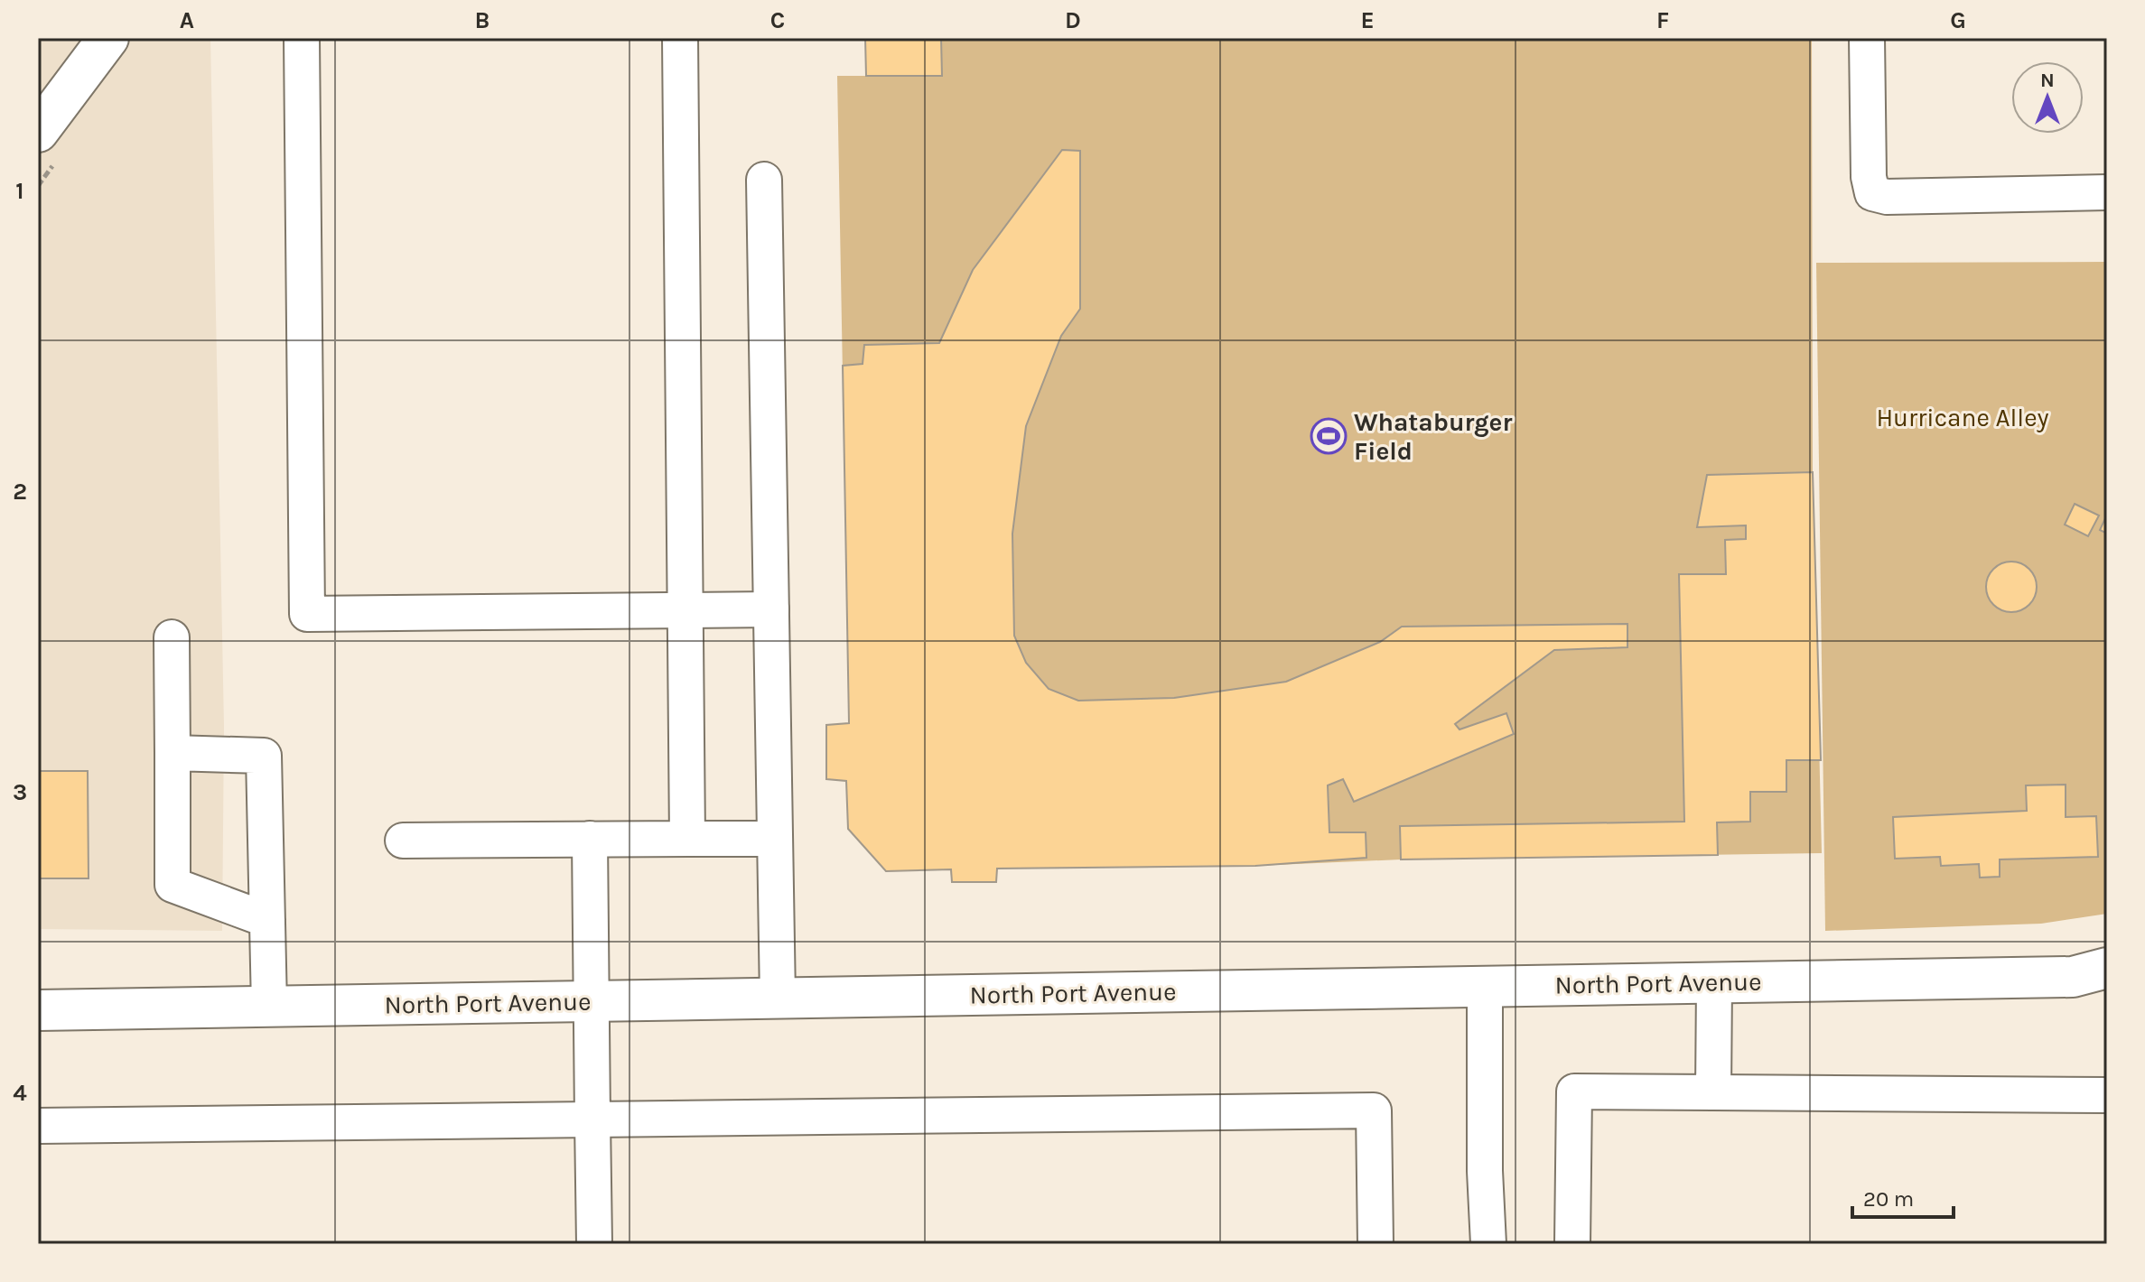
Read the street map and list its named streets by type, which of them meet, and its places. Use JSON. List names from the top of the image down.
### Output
{
  "streets": {
    "main road": ["North Port Avenue"]
  },
  "parks": ["Hurricane Alley"],
  "places": {
    "sports": ["Whataburger Field"]
  },
  "scale_bar": "20 m",
  "north": "top",
  "grid": {
    "columns": [
      "A",
      "B",
      "C",
      "D",
      "E",
      "F",
      "G"
    ],
    "rows": [
      "1",
      "2",
      "3",
      "4"
    ]
  }
}
